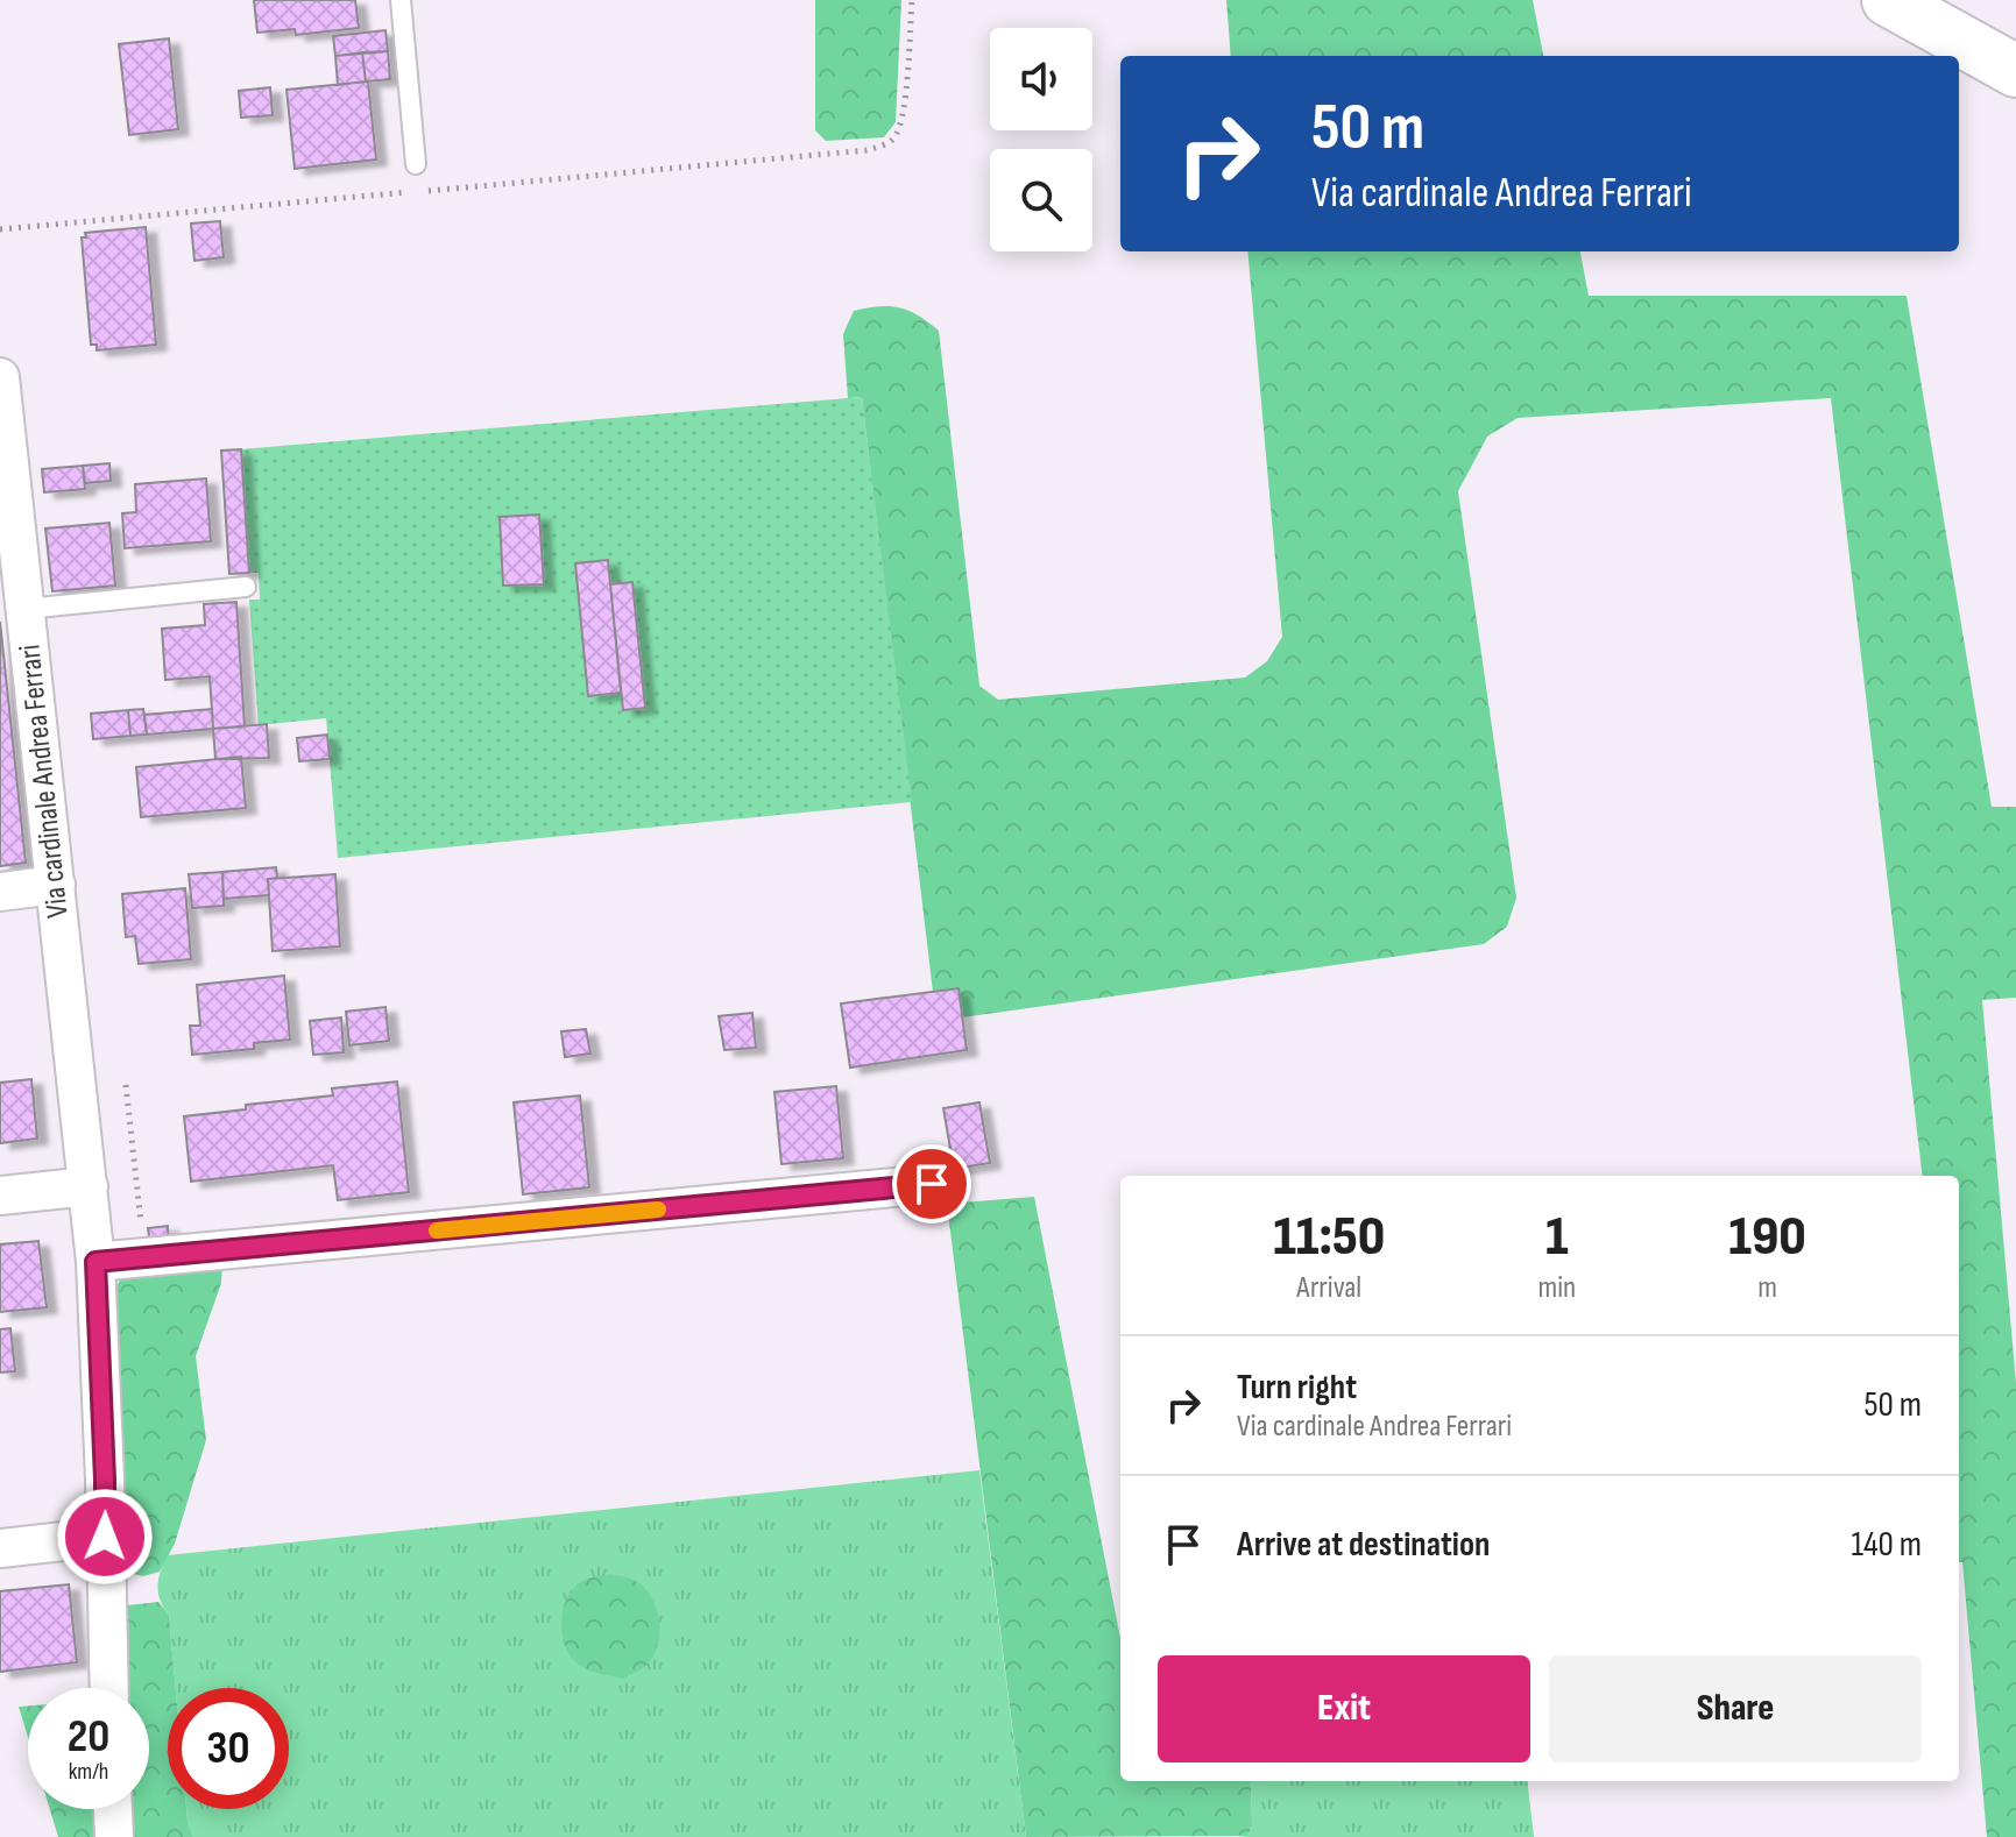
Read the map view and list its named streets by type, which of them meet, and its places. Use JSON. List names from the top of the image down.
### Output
{
  "streets": {
    "street": ["Via cardinale Andrea Ferrari"]
  },
  "page": {
    "turn": ["50 m", "Via cardinale Andrea Ferrari"],
    "eta": [
      "11:50",
      "Arrival",
      "1",
      "min",
      "190",
      "m"
    ],
    "list": [
      {
        "name": "Turn right",
        "note": "Via cardinale Andrea Ferrari",
        "value": "50 m"
      },
      {
        "name": "Arrive at destination",
        "value": "140 m"
      }
    ],
    "buttons": ["Exit", "Share"],
    "speed": "20 km/h",
    "limit": "30"
  }
}
